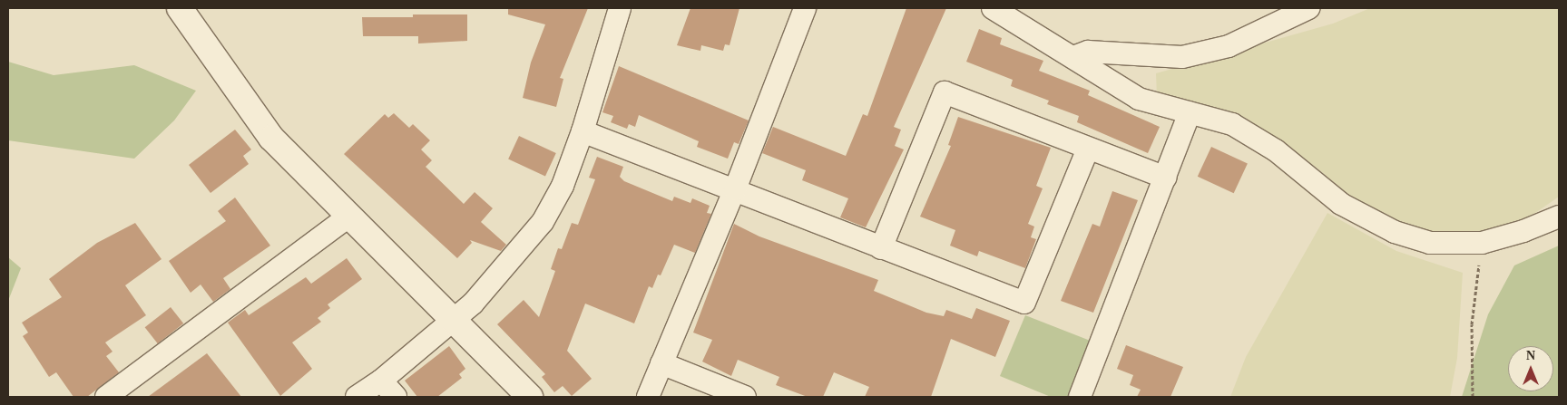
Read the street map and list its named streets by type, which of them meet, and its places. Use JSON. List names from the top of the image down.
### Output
{
  "north": "top"
}
